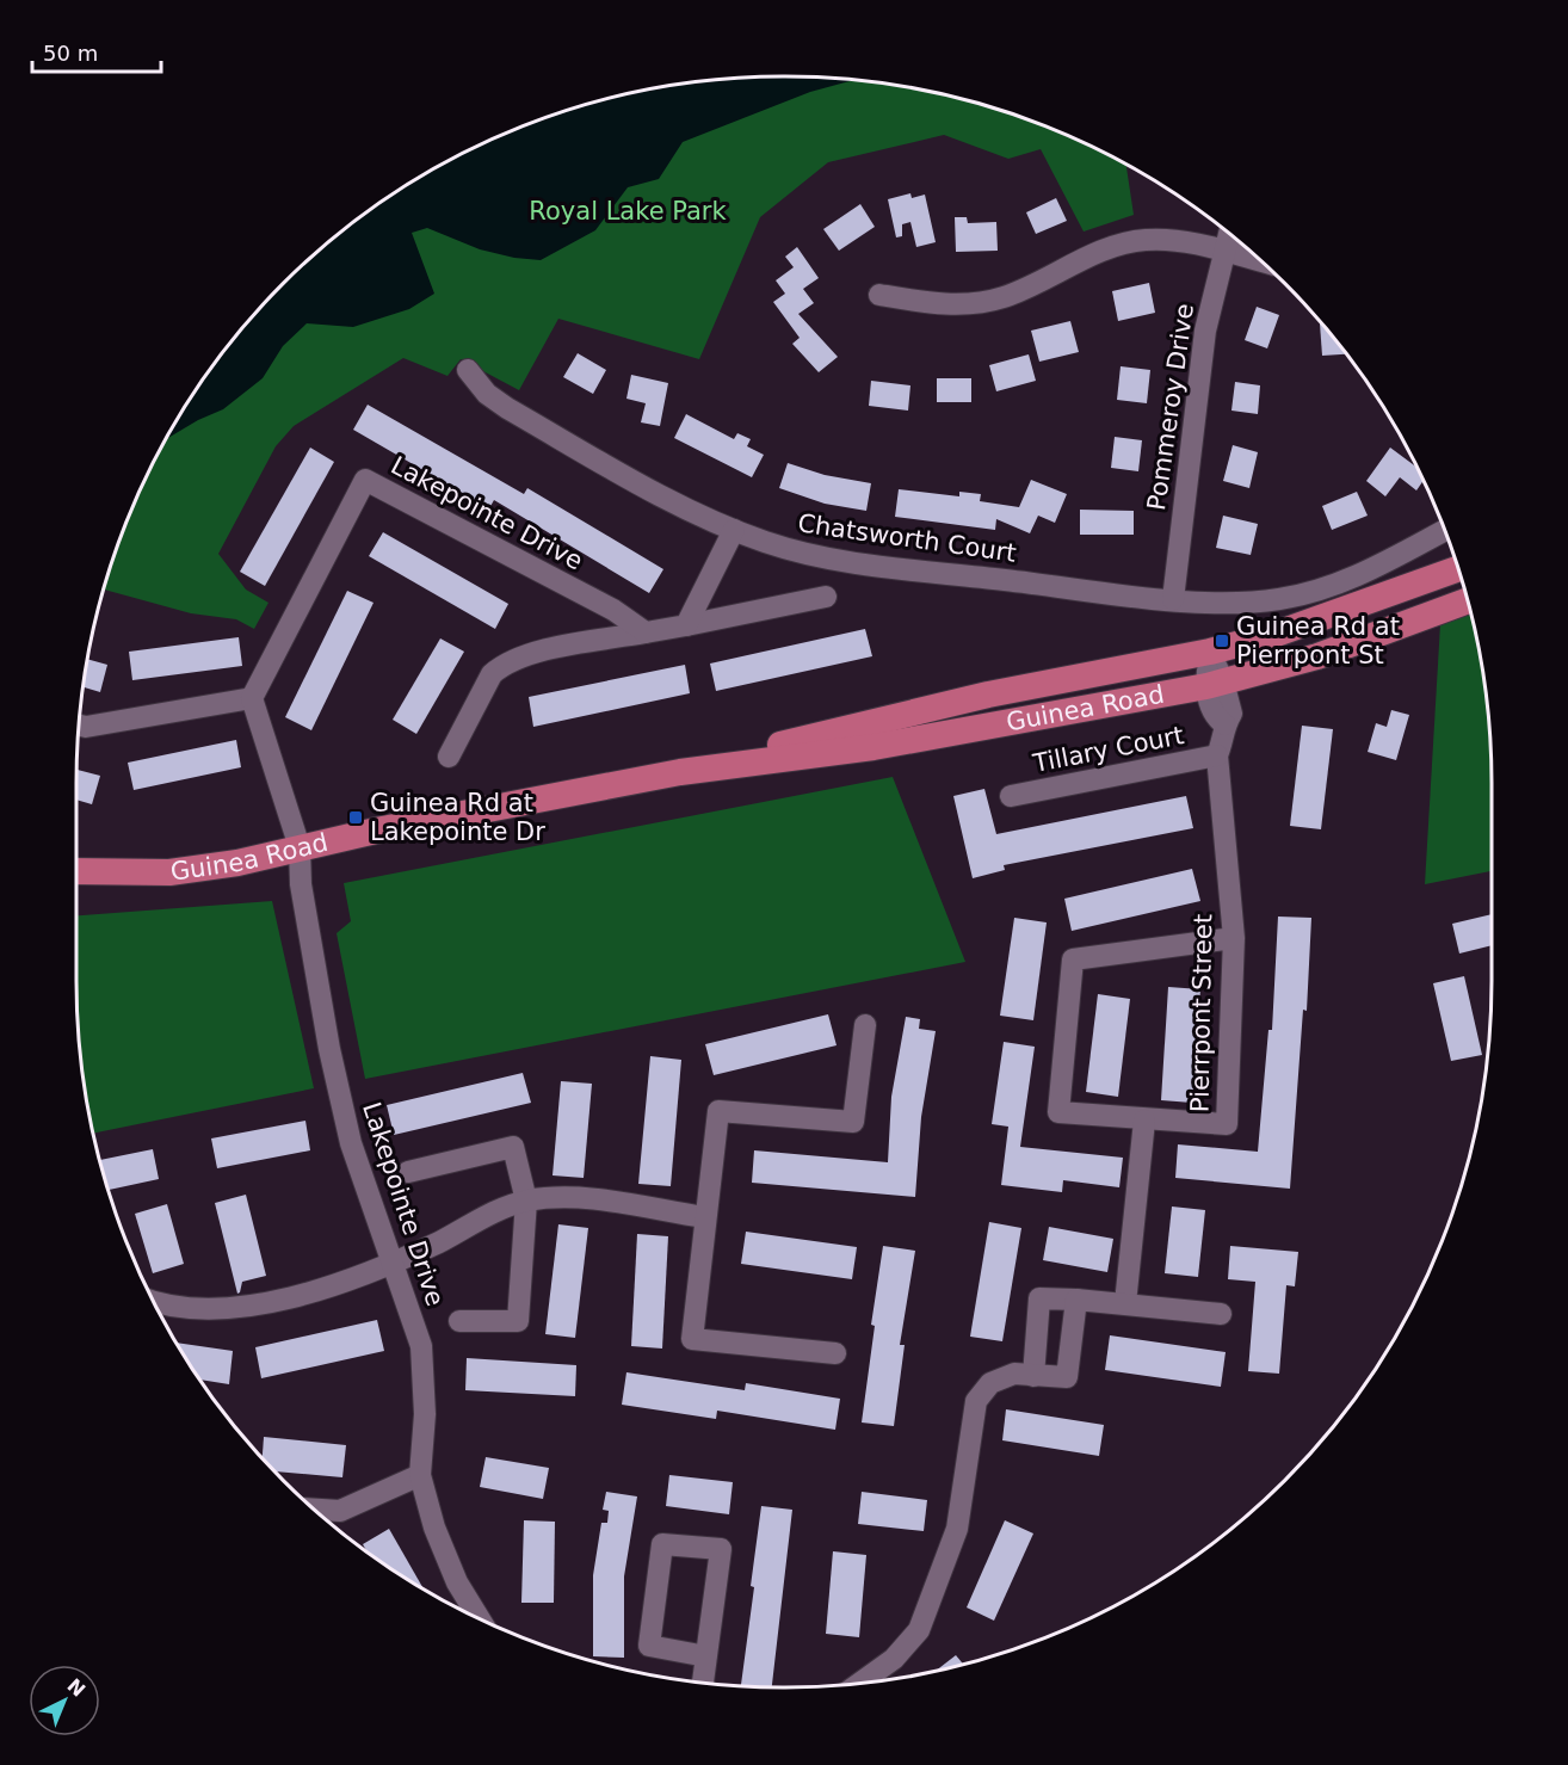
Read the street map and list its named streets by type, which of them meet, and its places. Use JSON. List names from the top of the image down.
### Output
{
  "streets": {
    "main road": ["Guinea Road"],
    "street": [
      "Pommeroy Drive",
      "Lakepointe Drive",
      "Chatsworth Court",
      "Tillary Court",
      "Pierrpont Street"
    ]
  },
  "crossings": [
    ["Pommeroy Drive", "Chatsworth Court"],
    ["Lakepointe Drive", "Guinea Road"],
    ["Guinea Road", "Pierrpont Street"],
    ["Tillary Court", "Pierrpont Street"]
  ],
  "parks": ["Royal Lake Park"],
  "places": {
    "transit": ["Guinea Rd at Pierrpont St", "Guinea Rd at Lakepointe Dr"]
  },
  "scale_bar": "50 m",
  "north": "top right"
}
